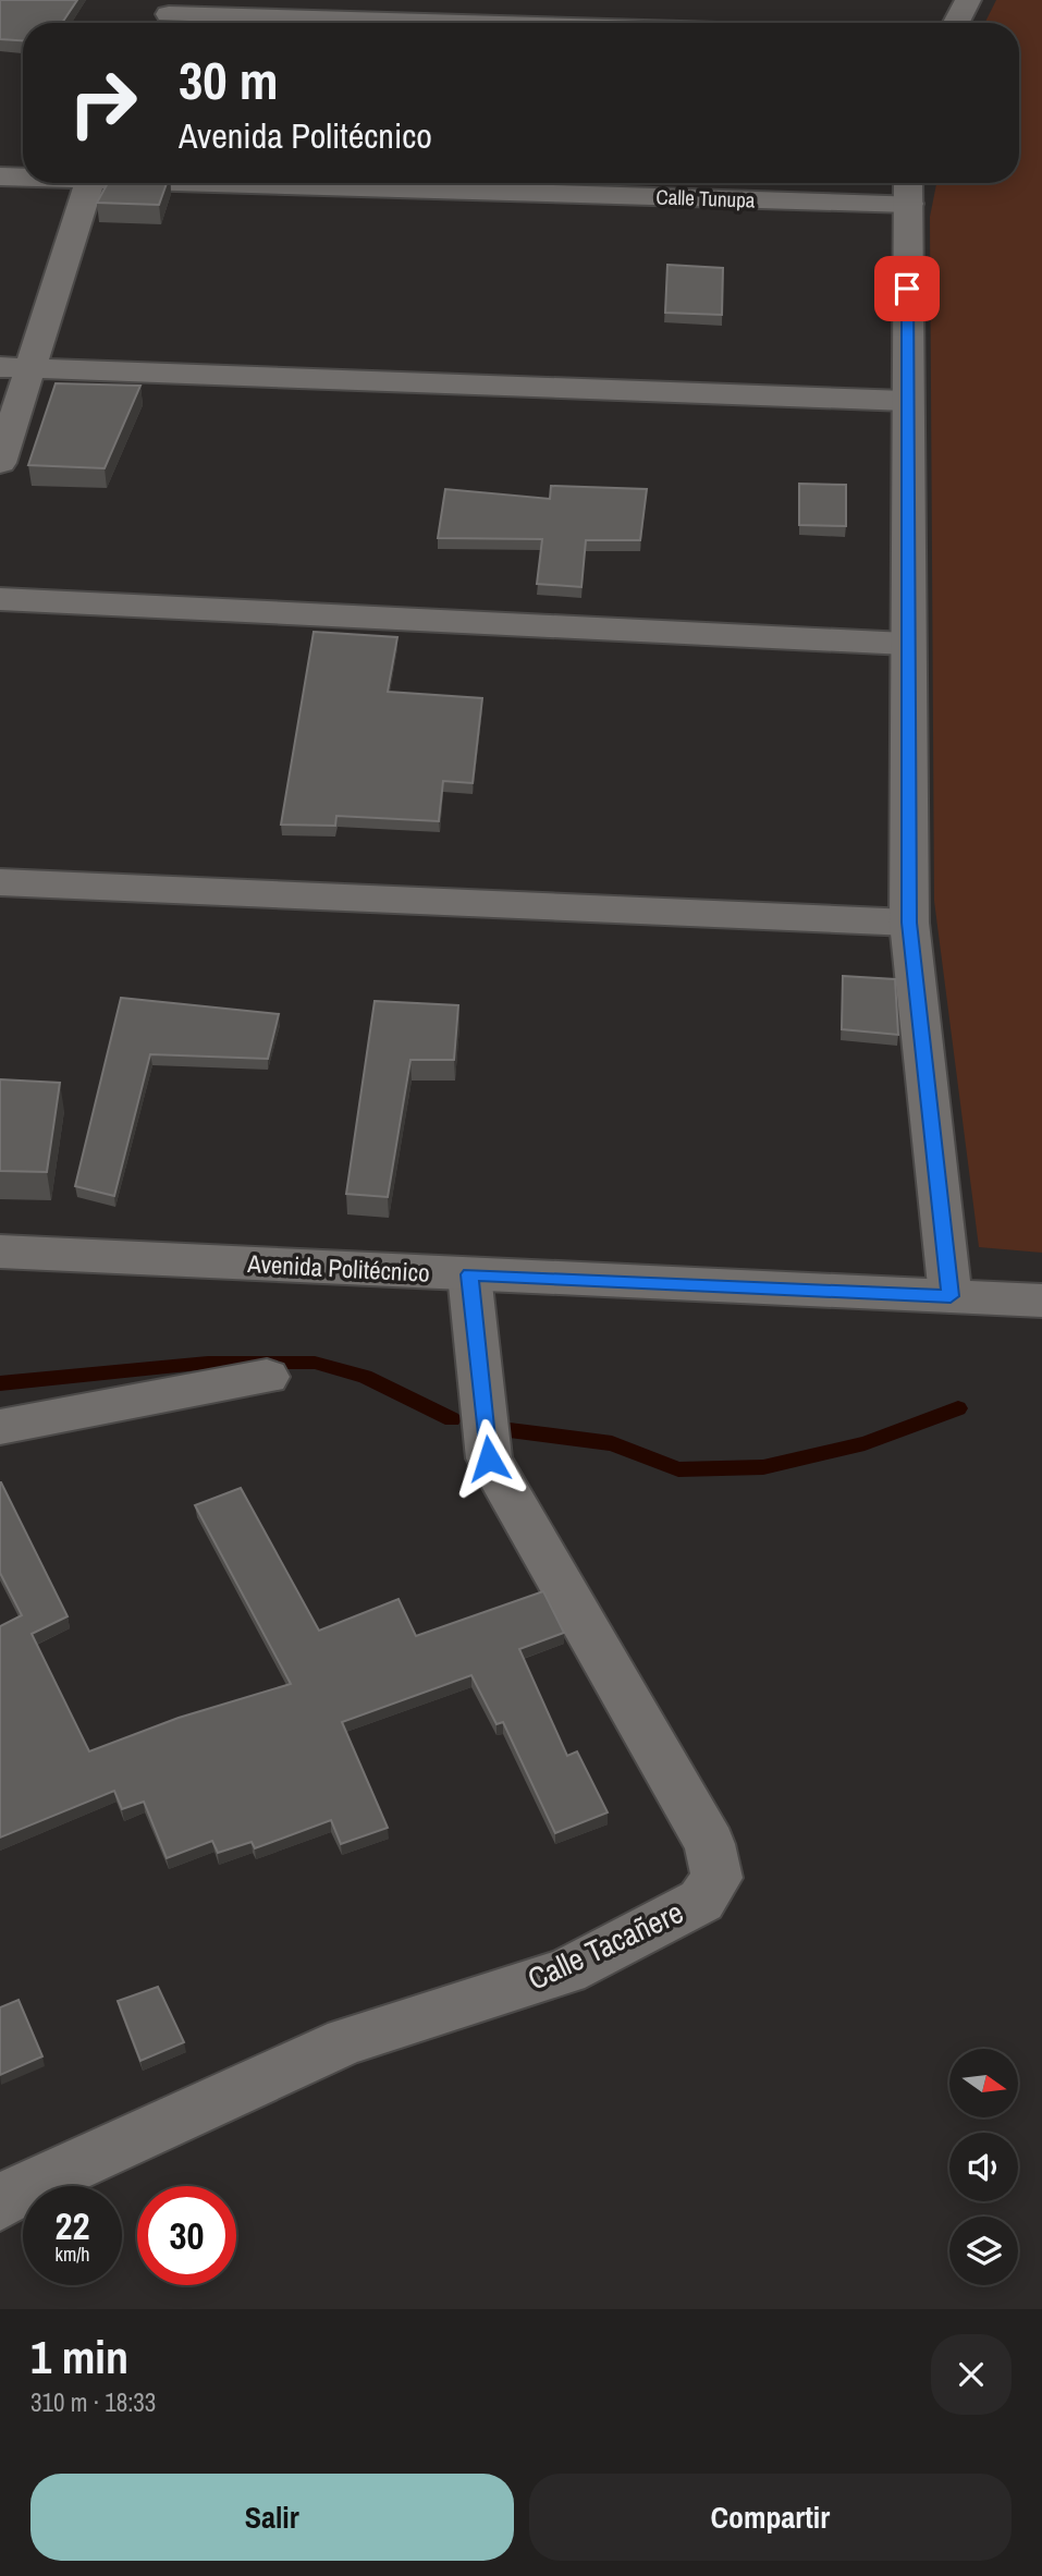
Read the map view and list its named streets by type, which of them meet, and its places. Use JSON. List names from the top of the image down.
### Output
{
  "streets": {
    "street": ["Calle Tunupa", "Avenida Politécnico", "Calle Tacañere"]
  },
  "crossings": [
    ["Avenida Politécnico", "Calle Tacañere"]
  ],
  "north": "right",
  "page": {
    "turn": ["30 m", "Avenida Politécnico"],
    "speed": "22 km/h",
    "limit": "30",
    "heading": ["1 min", "310 m · 18:33"],
    "buttons": ["Salir", "Compartir"]
  }
}
